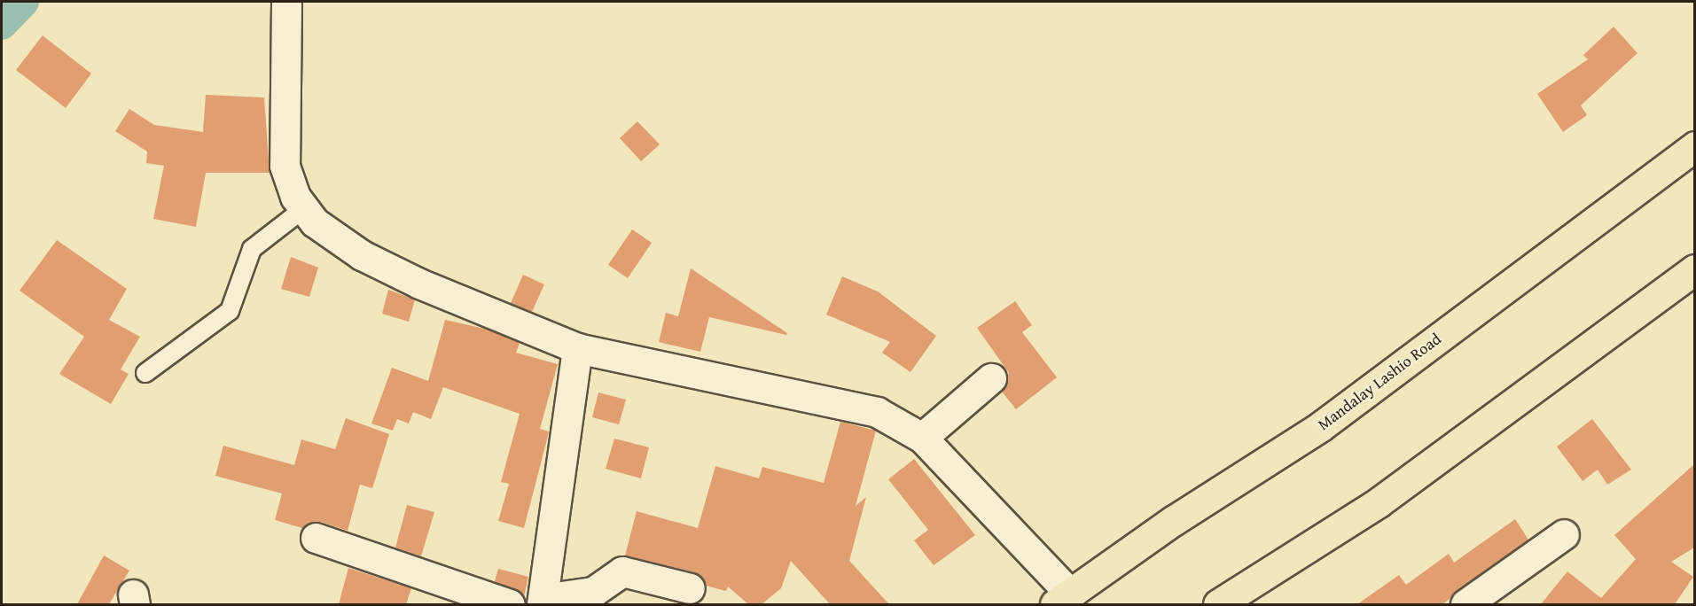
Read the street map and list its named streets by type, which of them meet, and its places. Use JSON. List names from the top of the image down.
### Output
{
  "streets": {
    "highway": ["Mandalay Lashio Road"]
  }
}
